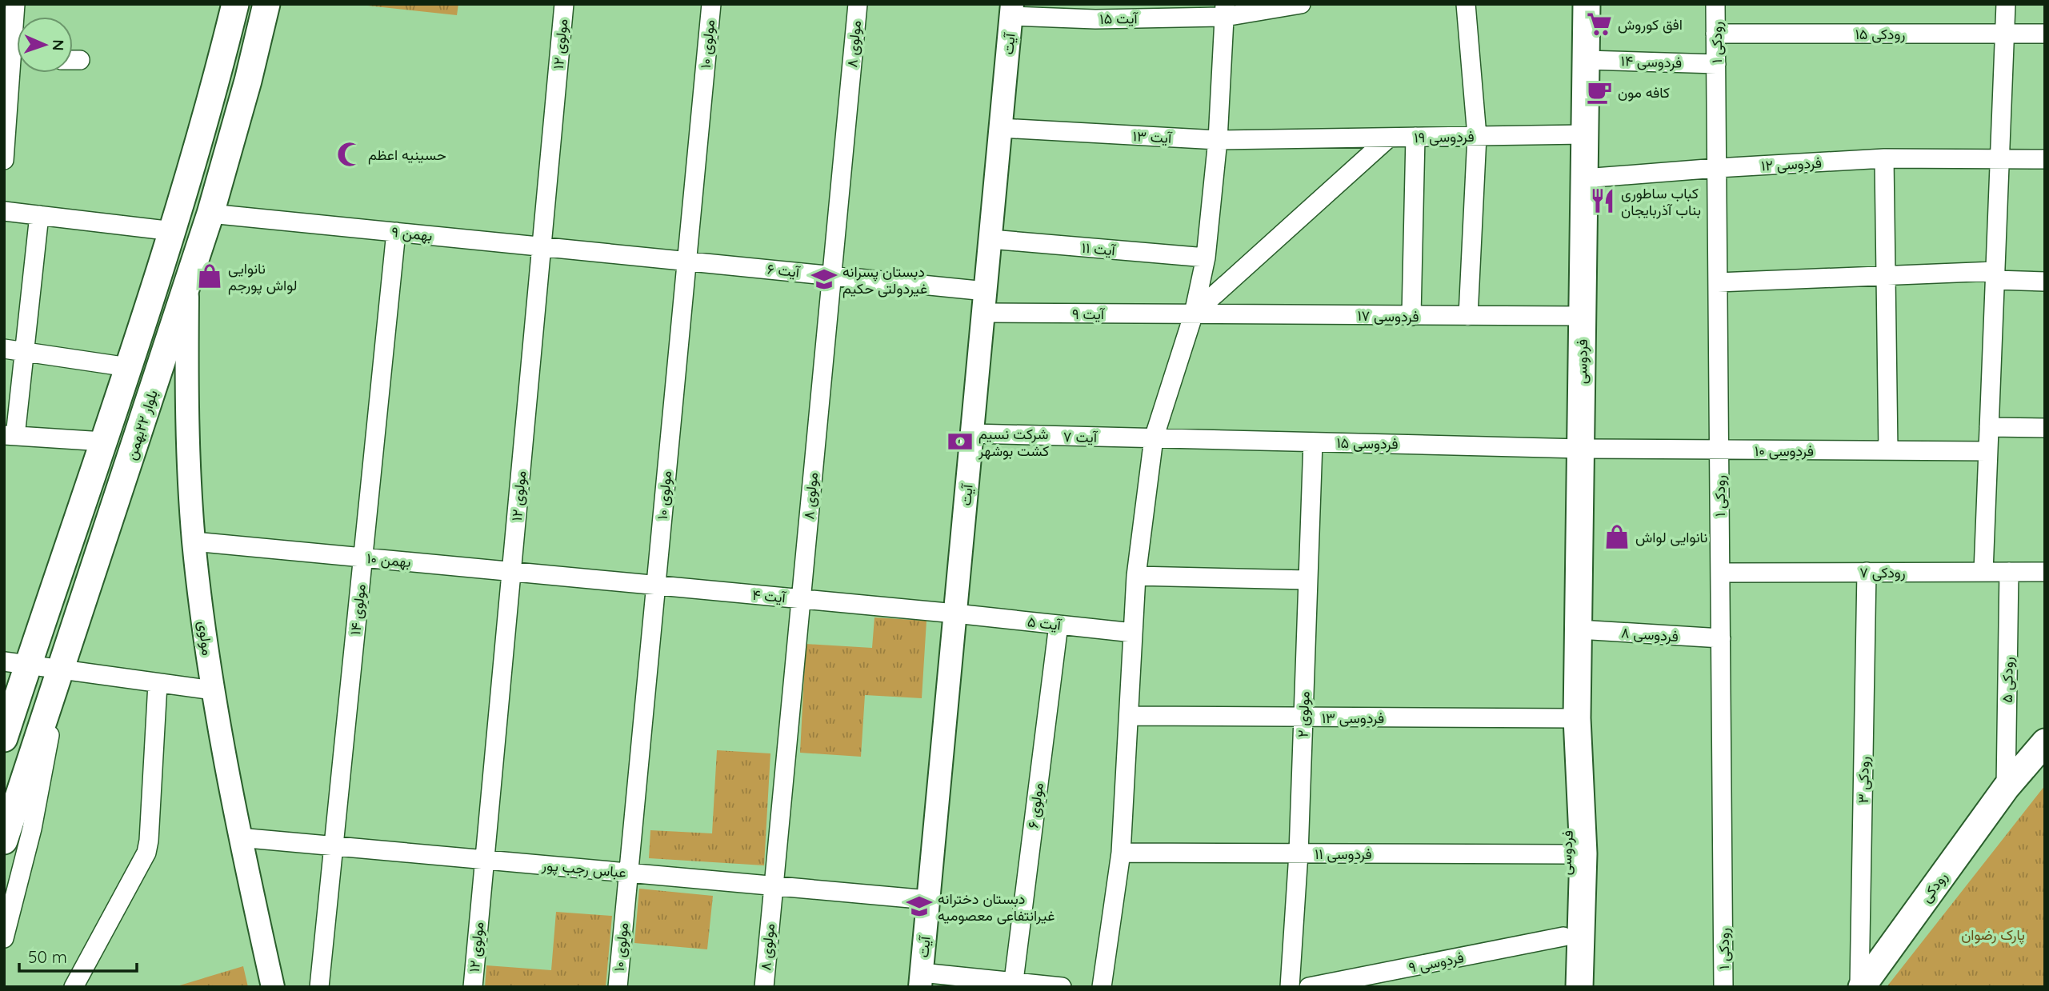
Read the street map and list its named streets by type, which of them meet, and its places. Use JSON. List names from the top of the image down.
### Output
{
  "streets": {
    "main road": ["فردوسی", "بلوار ۲۲بهمن", "رودکی"],
    "street": [
      "آیت ۱۵",
      "رودکی ۱۵",
      "رودکی ۱",
      "مولوی ۱۲",
      "مولوی ۱۰",
      "مولوی ۸",
      "آیت",
      "فردوسی ۱۴",
      "آیت ۱۳",
      "فردوسی ۱۹",
      "فردوسی ۱۲",
      "بهمن ۹",
      "آیت ۱۱",
      "آیت ۶",
      "آیت ۹",
      "فردوسی ۱۷",
      "آیت ۷",
      "فردوسی ۱۵",
      "فردوسی ۱۰",
      "بهمن ۱۰",
      "رودکی ۷",
      "آیت ۴",
      "مولوی ۱۴",
      "آیت ۵",
      "فردوسی ۸",
      "مولوی",
      "رودکی ۵",
      "مولوی ۲",
      "فردوسی ۱۳",
      "رودکی ۳",
      "مولوی ۶",
      "فردوسی ۱۱",
      "عباس رجب پور",
      "فردوسی ۹"
    ]
  },
  "crossings": [
    ["آیت ۱۵", "آیت"],
    ["رودکی ۱۵", "رودکی ۱"],
    ["رودکی ۱", "فردوسی ۱۴"],
    ["رودکی ۱", "فردوسی ۱۲"],
    ["رودکی ۱", "فردوسی ۱۰"],
    ["رودکی ۱", "رودکی ۷"],
    ["رودکی ۱", "فردوسی ۸"],
    ["مولوی ۱۲", "بهمن ۹"],
    ["مولوی ۱۲", "بهمن ۱۰"],
    ["مولوی ۱۲", "عباس رجب پور"],
    ["مولوی ۱۰", "آیت ۶"],
    ["مولوی ۱۰", "آیت ۴"],
    ["مولوی ۱۰", "عباس رجب پور"],
    ["مولوی ۸", "آیت ۶"],
    ["مولوی ۸", "آیت ۴"],
    ["مولوی ۸", "عباس رجب پور"],
    ["آیت", "آیت ۱۳"],
    ["آیت", "آیت ۱۱"],
    ["آیت", "آیت ۶"],
    ["آیت", "آیت ۹"],
    ["آیت", "آیت ۷"],
    ["آیت", "آیت ۴"],
    ["آیت", "آیت ۵"],
    ["آیت", "عباس رجب پور"],
    ["فردوسی ۱۴", "فردوسی"],
    ["آیت ۱۳", "فردوسی ۱۹"],
    ["فردوسی ۱۹", "فردوسی"],
    ["فردوسی ۱۲", "فردوسی"],
    ["بهمن ۹", "آیت ۶"],
    ["بهمن ۹", "بلوار ۲۲بهمن"],
    ["بهمن ۹", "مولوی ۱۴"],
    ["آیت ۹", "فردوسی ۱۷"],
    ["فردوسی ۱۷", "فردوسی"],
    ["فردوسی", "فردوسی ۱۵"],
    ["فردوسی", "فردوسی ۱۰"],
    ["فردوسی", "فردوسی ۸"],
    ["فردوسی", "فردوسی ۱۳"],
    ["فردوسی", "فردوسی ۱۱"],
    ["فردوسی", "فردوسی ۹"],
    ["بلوار ۲۲بهمن", "مولوی"],
    ["آیت ۷", "فردوسی ۱۵"],
    ["فردوسی ۱۵", "فردوسی ۱۰"],
    ["فردوسی ۱۵", "مولوی ۲"],
    ["بهمن ۱۰", "آیت ۴"],
    ["بهمن ۱۰", "مولوی ۱۴"],
    ["بهمن ۱۰", "مولوی"],
    ["رودکی ۷", "رودکی ۵"],
    ["رودکی ۷", "رودکی ۳"],
    ["آیت ۴", "آیت ۵"],
    ["مولوی ۱۴", "عباس رجب پور"],
    ["آیت ۵", "مولوی ۶"],
    ["مولوی", "عباس رجب پور"],
    ["رودکی ۵", "رودکی"],
    ["مولوی ۲", "فردوسی ۱۳"],
    ["مولوی ۲", "فردوسی ۱۱"],
    ["رودکی ۳", "رودکی"]
  ],
  "parks": ["پارک رضوان"],
  "places": {
    "supermarket": ["افق کوروش"],
    "cafe": ["کافه مون"],
    "mosque": ["حسینیه اعظم"],
    "restaurant": ["کباب ساطوری بناب آذربایجان"],
    "shop": ["نانوایی لواش پورجم", "نانوایی لواش"],
    "school or university": ["دبستان پسرانه غیردولتی حکیم", "دبستان دخترانه غیرانتفاعی معصومیه"],
    "bank": ["شرکت نسیم کشت بوشهر"]
  },
  "scale_bar": "50 m",
  "north": "right"
}
